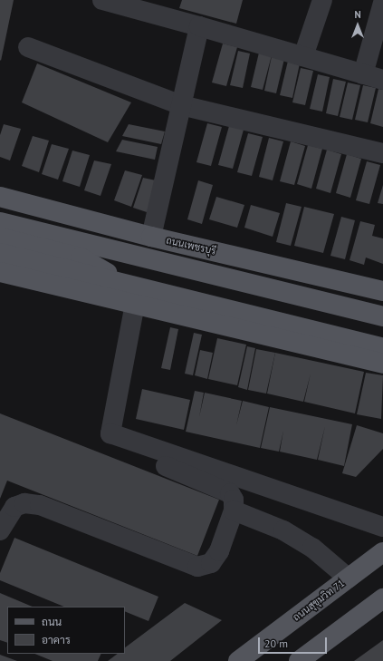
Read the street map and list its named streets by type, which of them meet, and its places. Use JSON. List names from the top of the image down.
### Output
{
  "streets": {
    "main road": ["ถนนเพชรบุรี", "ถนนสุขุมวิท 71"]
  },
  "legend": ["ถนน", "อาคาร"],
  "scale_bar": "20 m",
  "north": "top"
}
